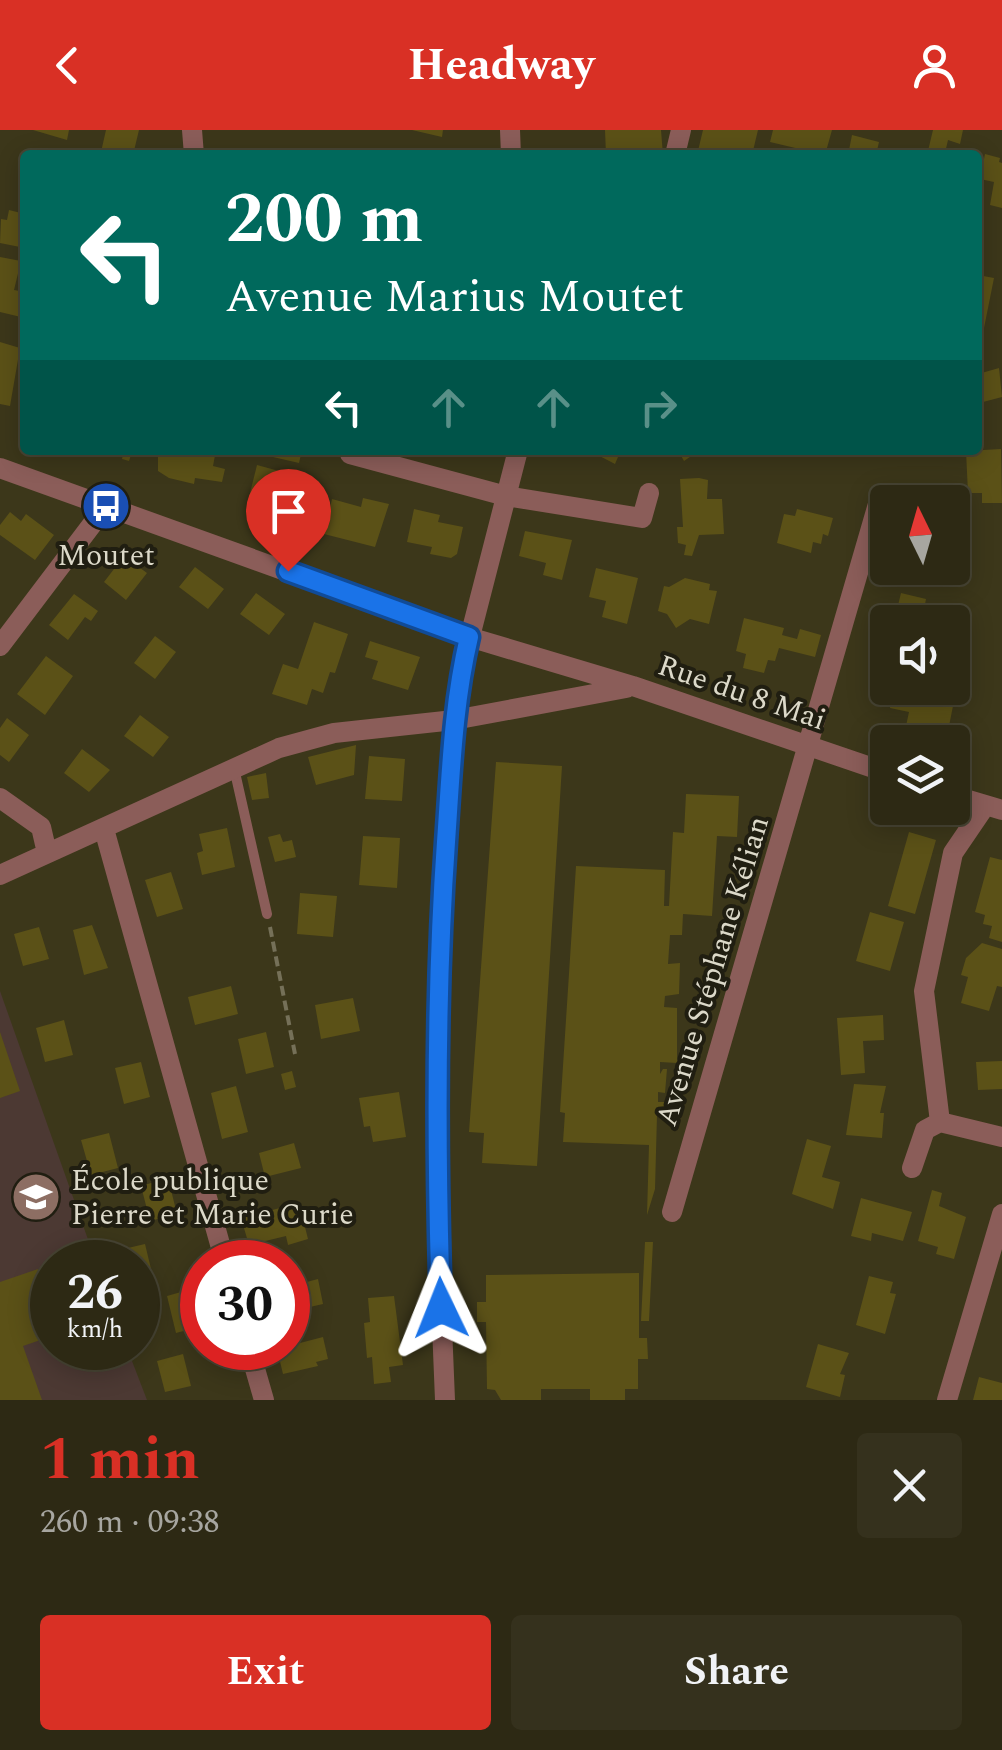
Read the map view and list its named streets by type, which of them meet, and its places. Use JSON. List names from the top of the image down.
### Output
{
  "streets": {
    "street": ["Rue du 8 Mai", "Avenue Stéphane Kélian"]
  },
  "crossings": [
    ["Rue du 8 Mai", "Avenue Stéphane Kélian"]
  ],
  "places": {
    "bus stop": ["Moutet"],
    "school or university": ["École publique Pierre et Marie Curie"]
  },
  "north": "top",
  "page": {
    "header": "Headway",
    "turn": ["200 m", "Avenue Marius Moutet"],
    "speed": "26 km/h",
    "limit": "30",
    "heading": ["1 min", "260 m · 09:38"],
    "buttons": ["Exit", "Share"]
  }
}
